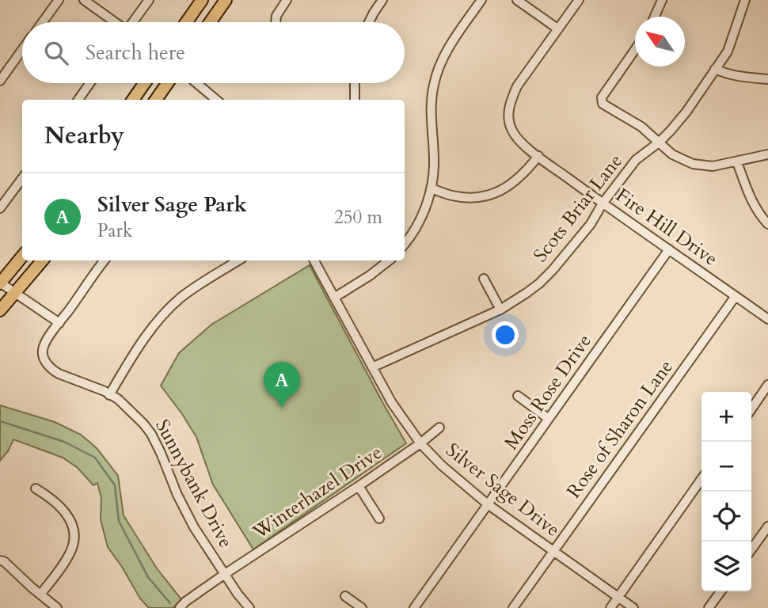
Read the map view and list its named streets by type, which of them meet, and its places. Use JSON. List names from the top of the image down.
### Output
{
  "streets": {
    "street": [
      "Scots Briar Lane",
      "Fire Hill Drive",
      "Moss Rose Drive",
      "Rose of Sharon Lane",
      "Sunnybank Drive",
      "Silver Sage Drive",
      "Winterhazel Drive"
    ]
  },
  "crossings": [
    ["Scots Briar Lane", "Fire Hill Drive"],
    ["Scots Briar Lane", "Silver Sage Drive"],
    ["Fire Hill Drive", "Moss Rose Drive"],
    ["Fire Hill Drive", "Rose of Sharon Lane"],
    ["Moss Rose Drive", "Silver Sage Drive"],
    ["Rose of Sharon Lane", "Silver Sage Drive"],
    ["Sunnybank Drive", "Winterhazel Drive"],
    ["Silver Sage Drive", "Winterhazel Drive"]
  ],
  "north": "top left",
  "page": {
    "search": "Search here",
    "heading": "Nearby",
    "list": [
      {
        "mark": "A",
        "name": "Silver Sage Park",
        "note": "Park",
        "value": "250 m"
      }
    ],
    "pins": "A",
    "map_buttons": ["+", "−"]
  }
}
